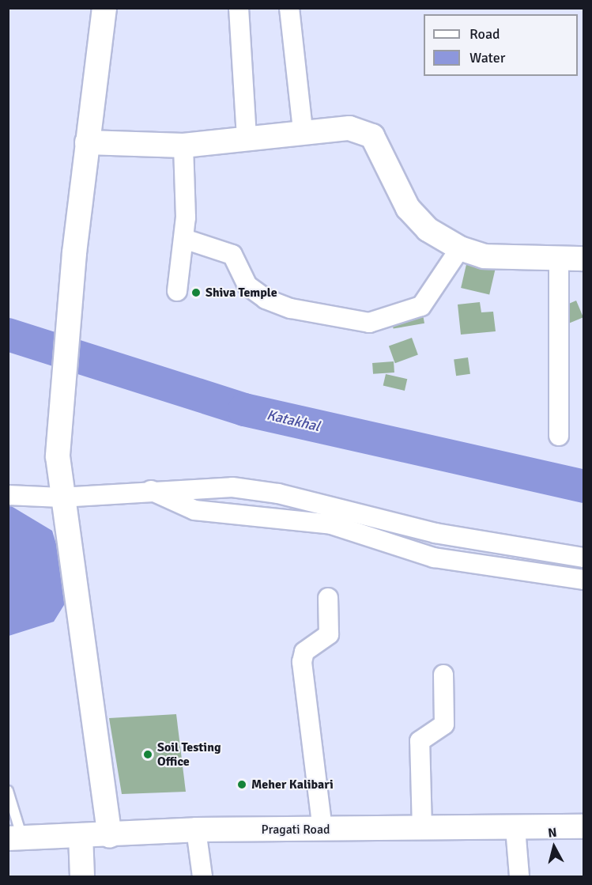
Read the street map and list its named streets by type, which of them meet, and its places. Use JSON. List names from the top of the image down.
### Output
{
  "streets": {
    "street": ["Pragati Road"]
  },
  "water": ["Katakhal"],
  "places": ["Shiva Temple", "Soil Testing Office", "Meher Kalibari"],
  "legend": ["Road", "Water"],
  "north": "top"
}
